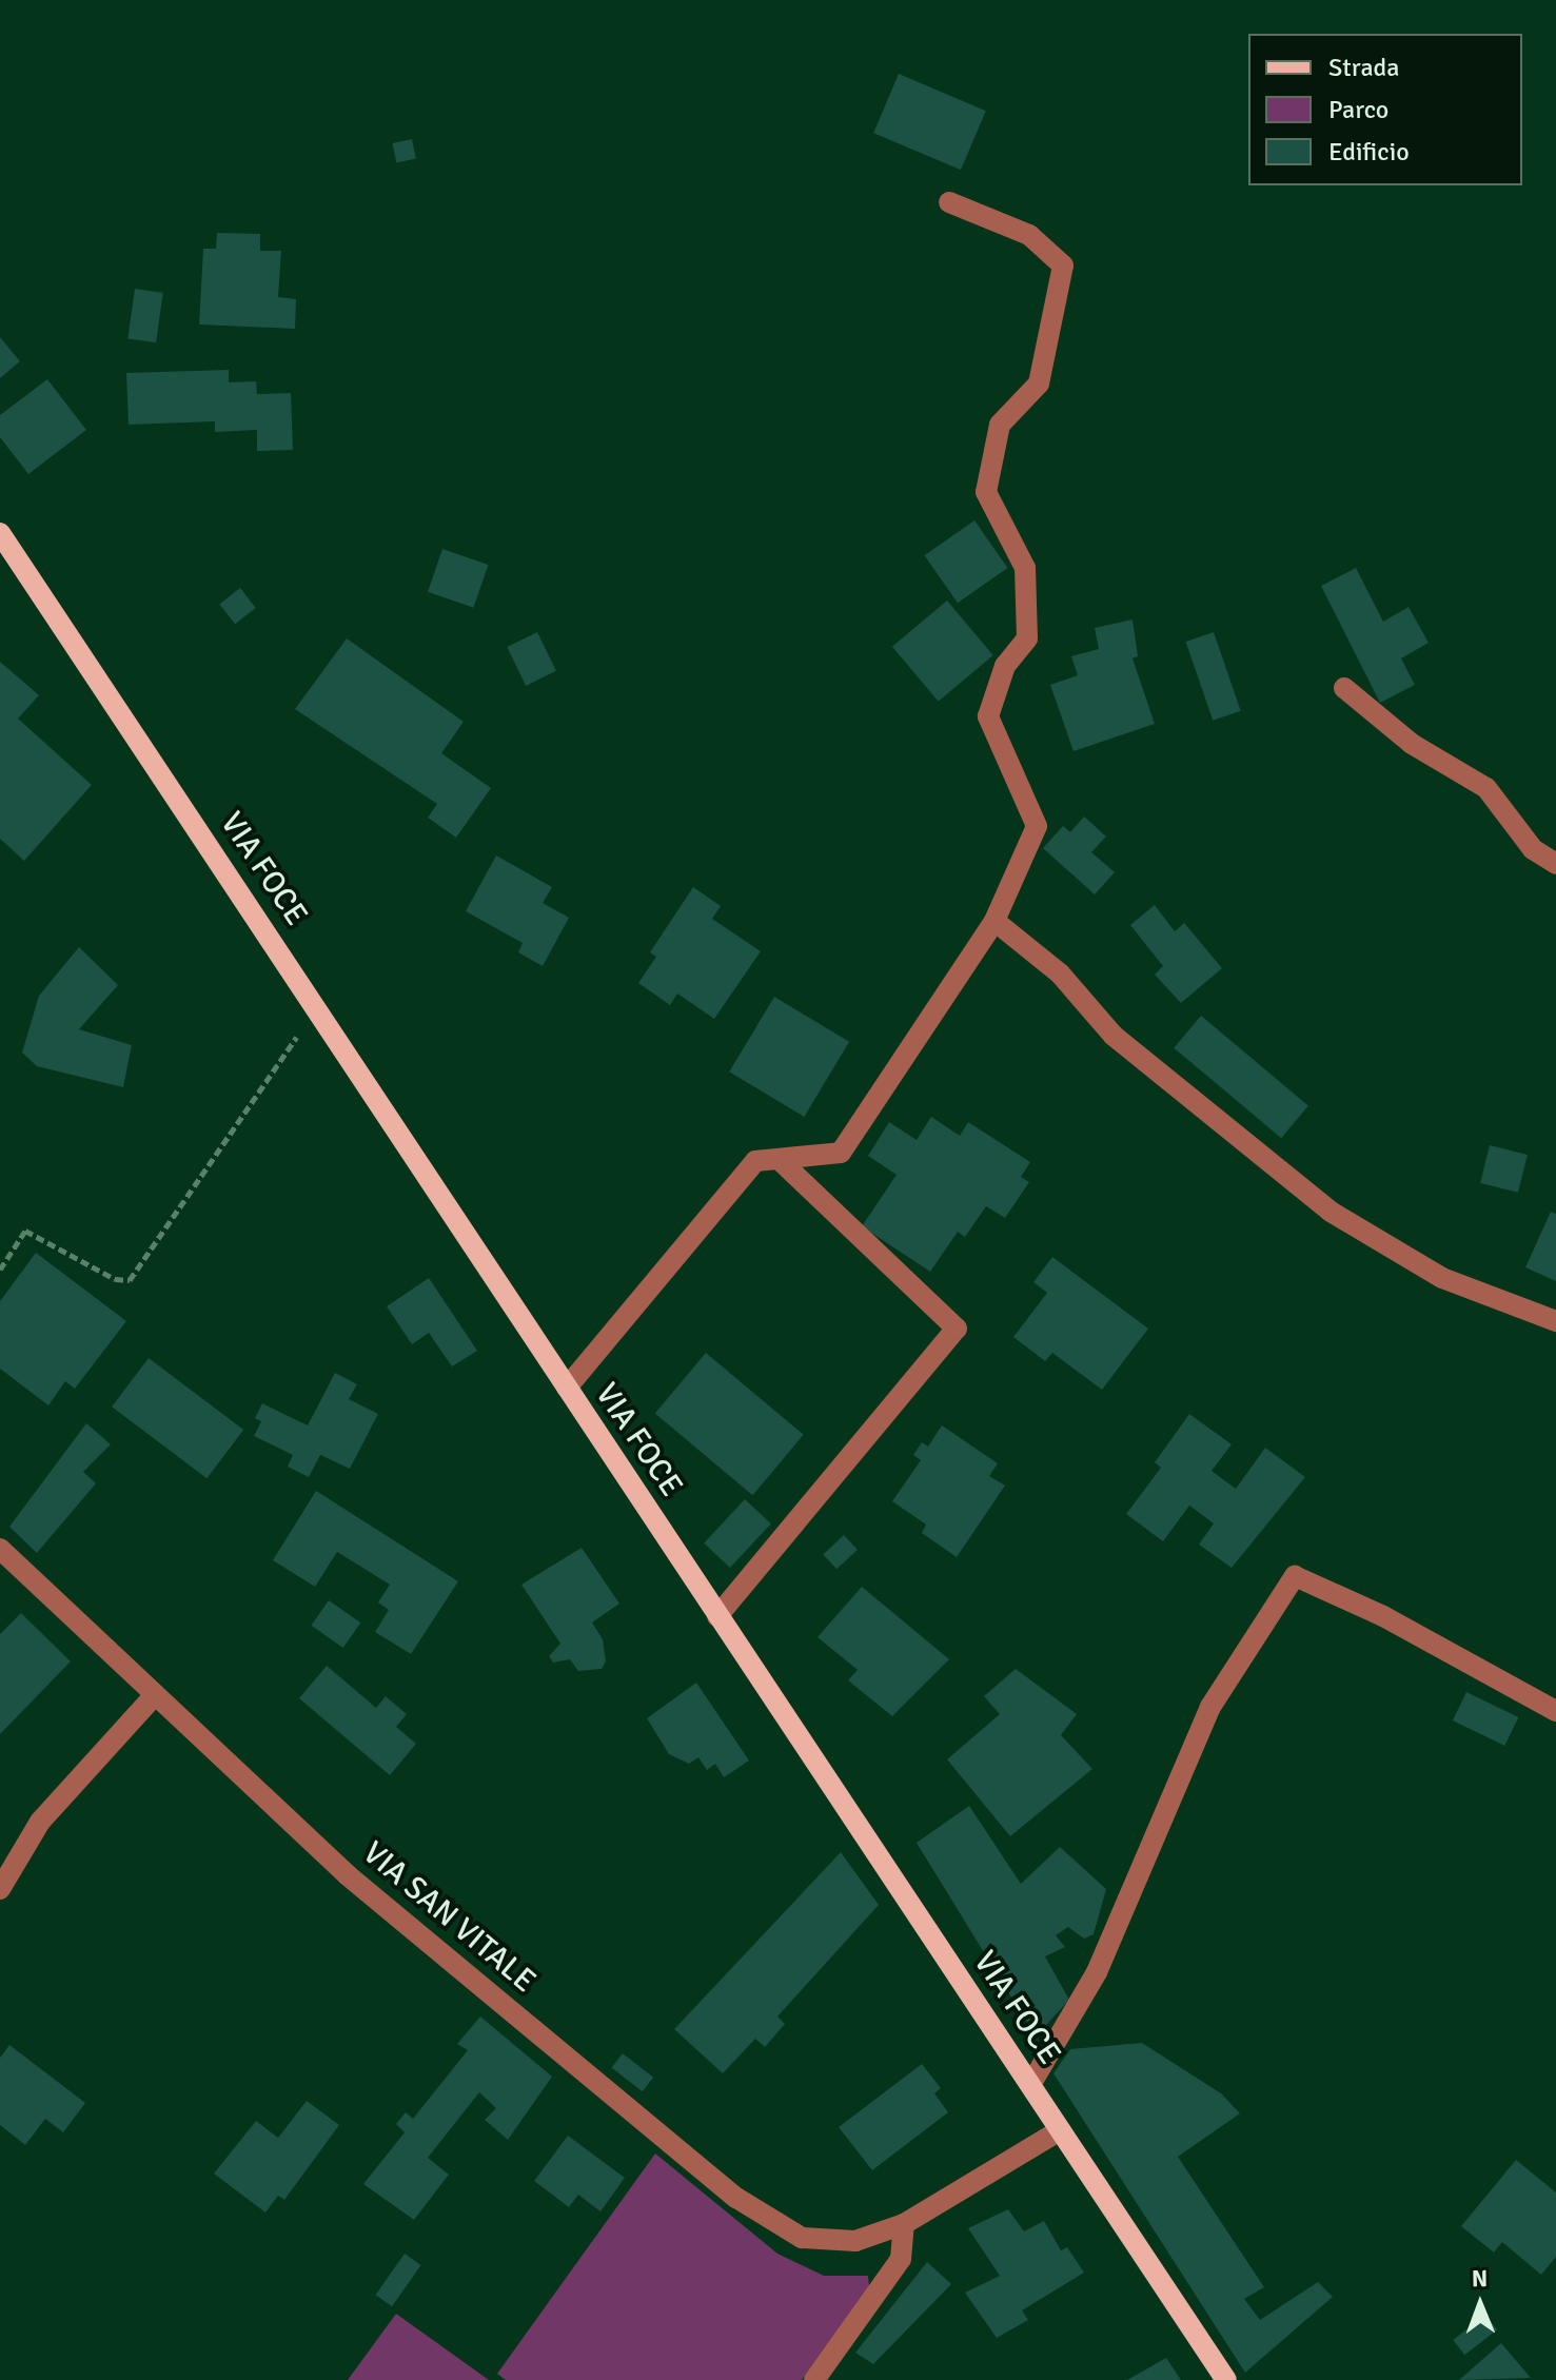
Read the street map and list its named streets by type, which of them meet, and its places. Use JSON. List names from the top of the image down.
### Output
{
  "streets": {
    "main road": ["VIA FOCE"],
    "street": ["VIA SAN VITALE"]
  },
  "crossings": [
    ["VIA FOCE", "VIA SAN VITALE"]
  ],
  "legend": ["Strada", "Parco", "Edificio"],
  "north": "top"
}
